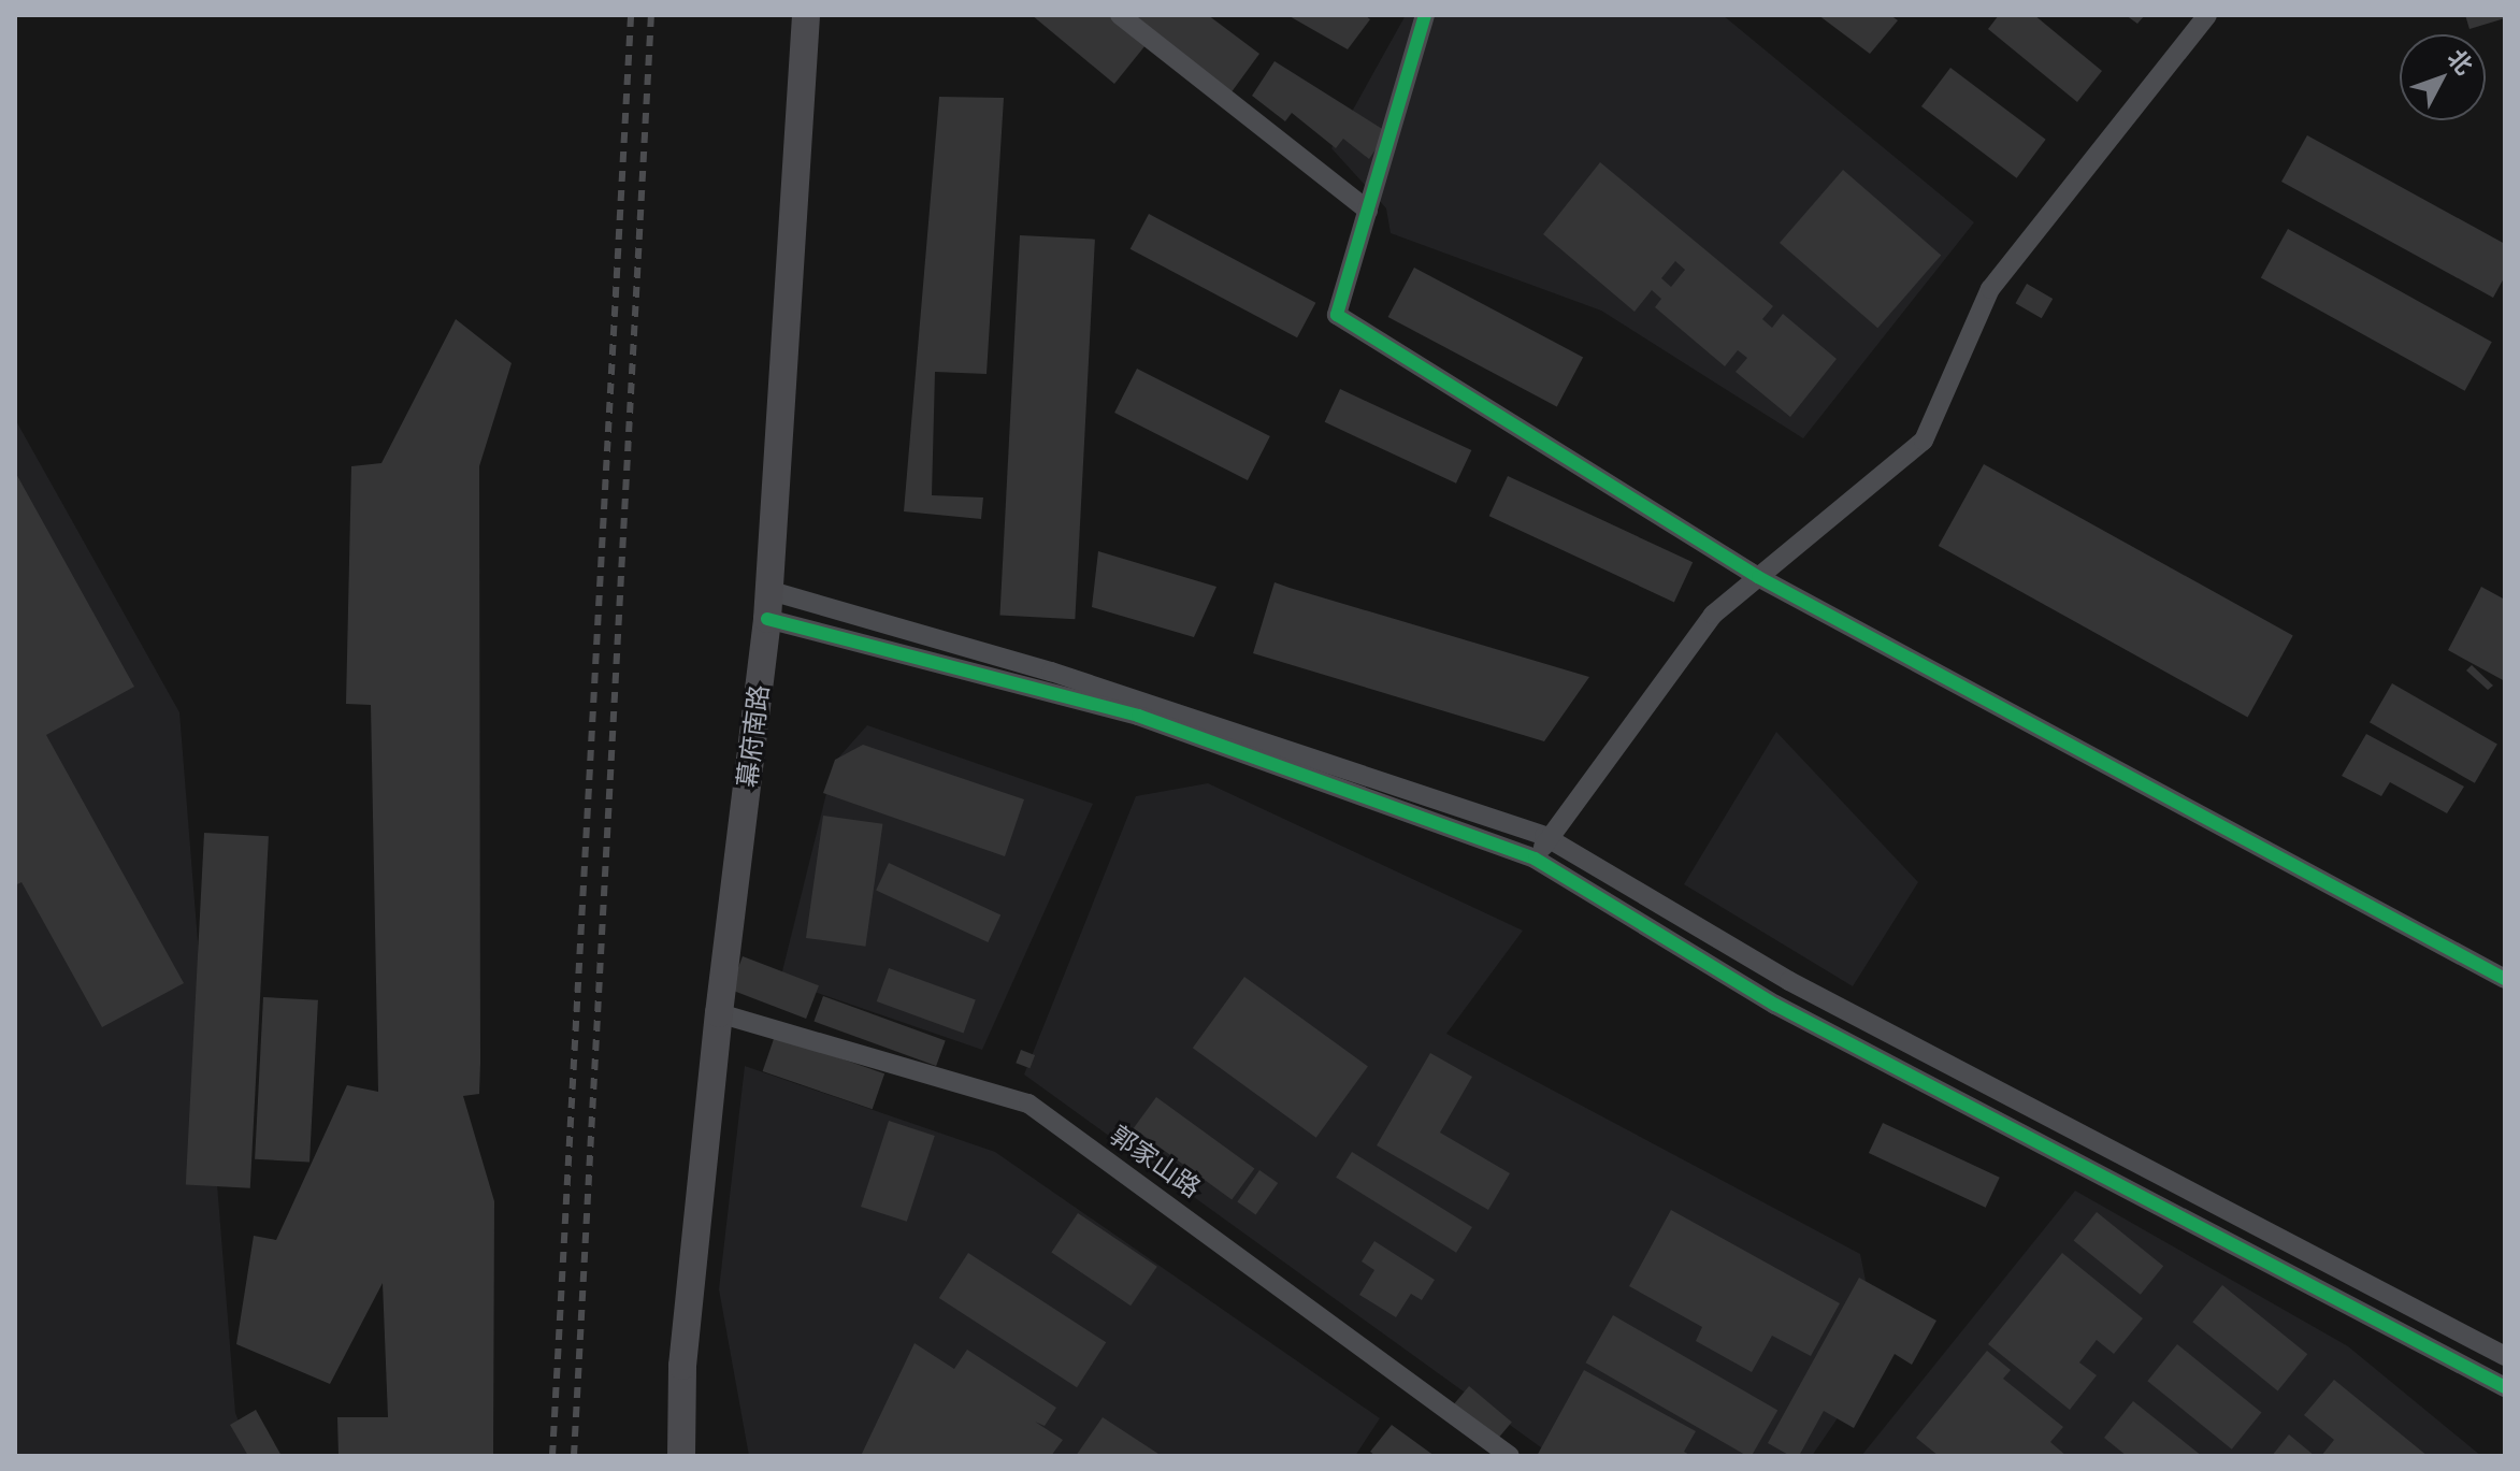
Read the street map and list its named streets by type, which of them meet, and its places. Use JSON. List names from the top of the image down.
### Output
{
  "streets": {
    "street": ["幕府南路", "郭家山路"]
  },
  "crossings": [
    ["幕府南路", "郭家山路"]
  ],
  "north": "top right"
}
